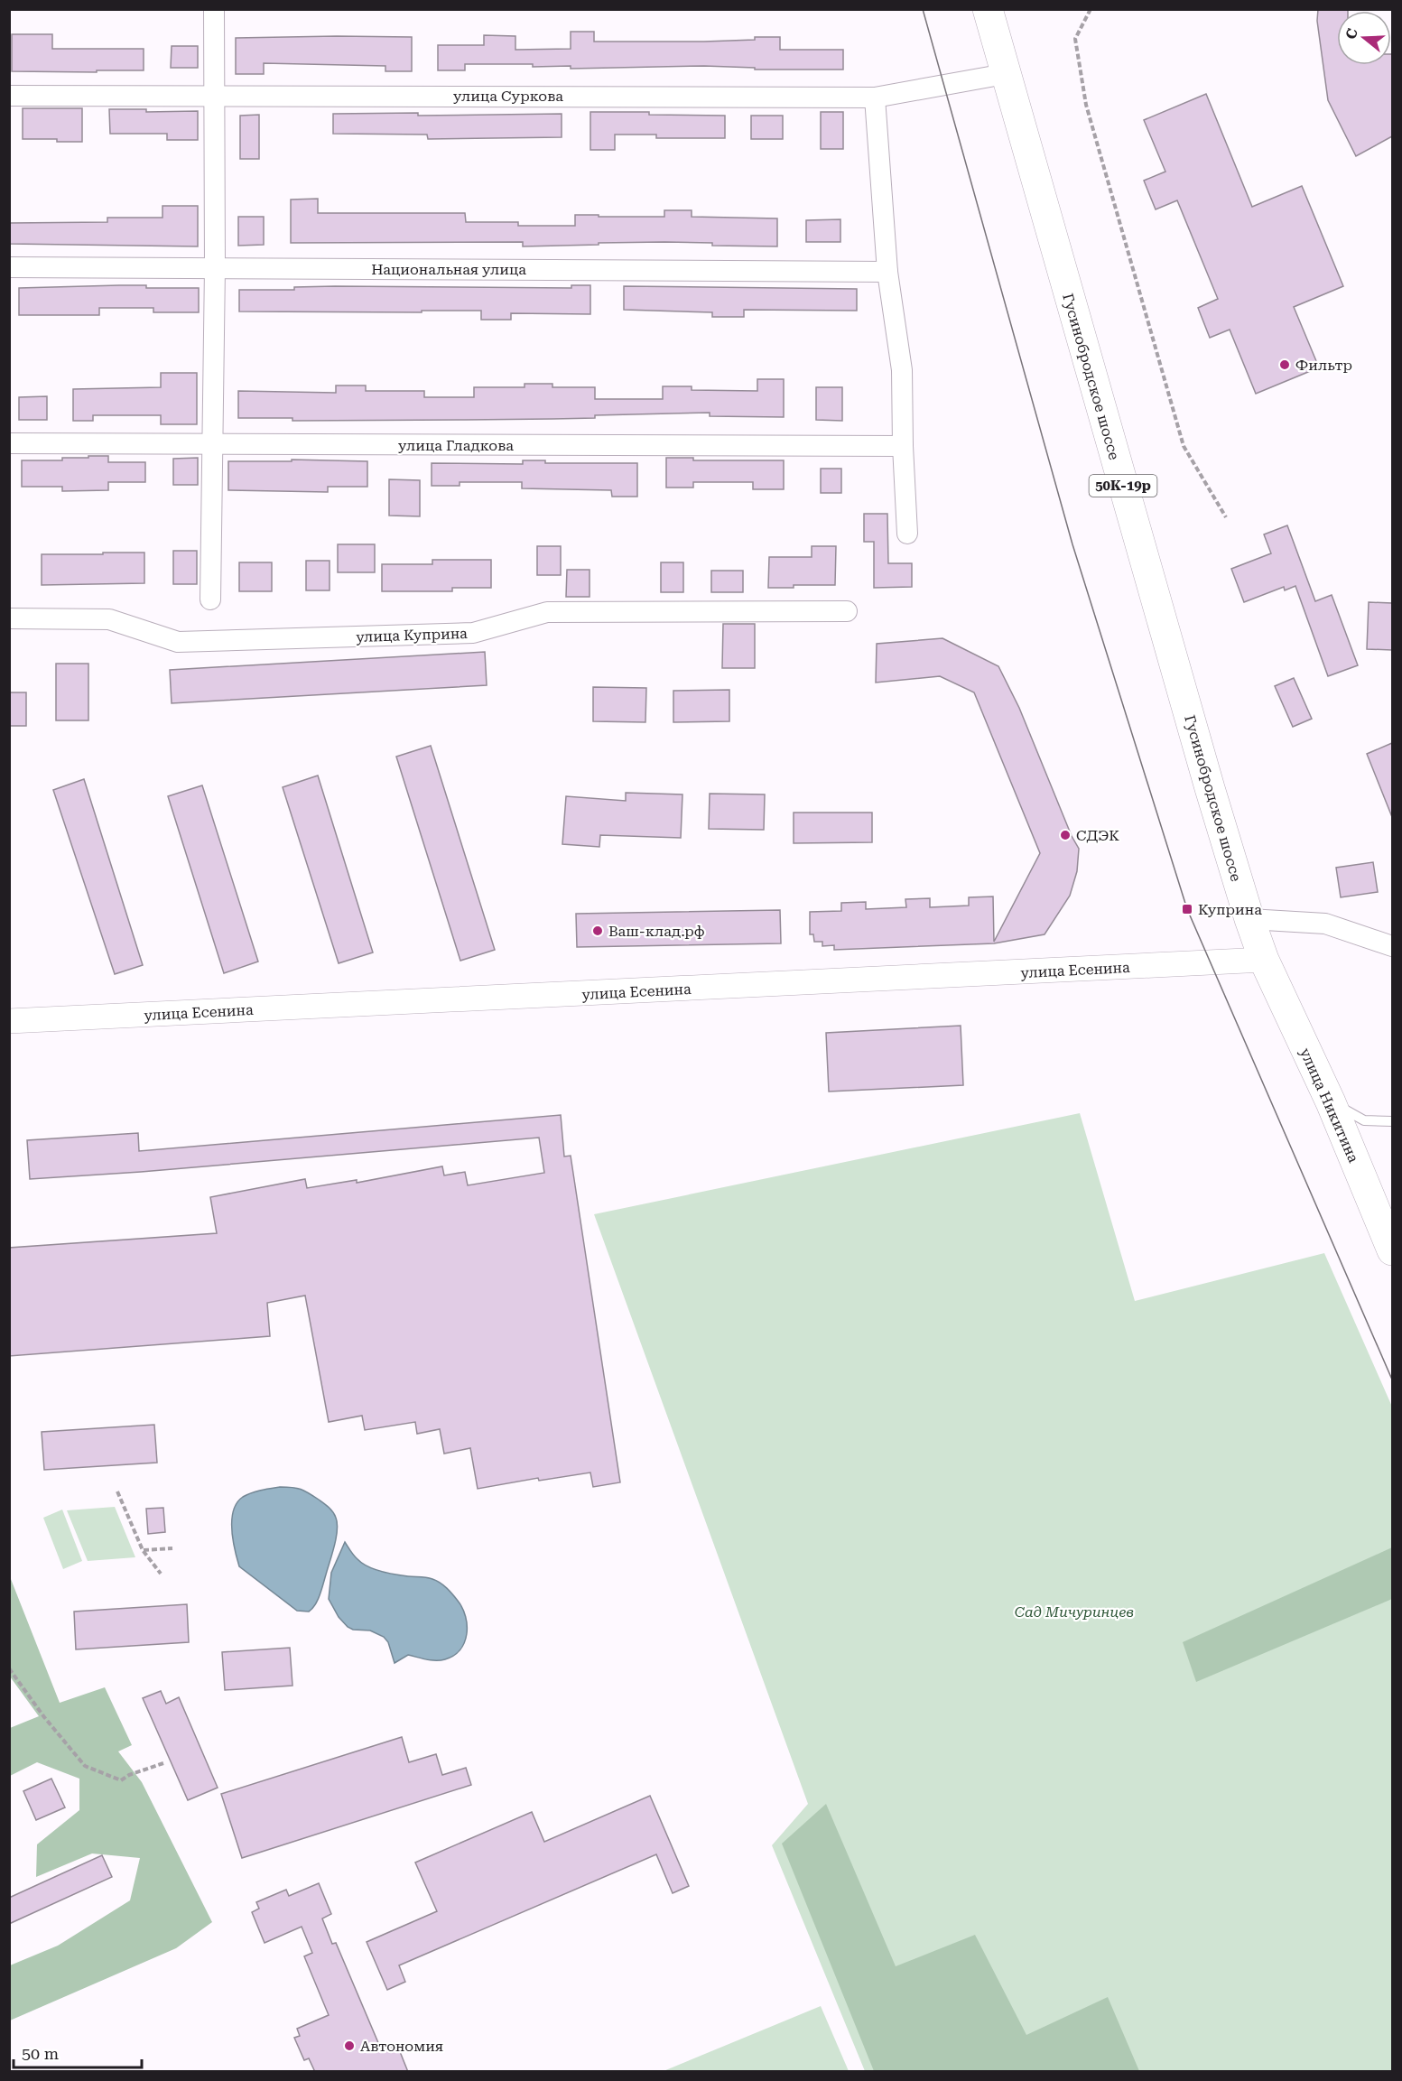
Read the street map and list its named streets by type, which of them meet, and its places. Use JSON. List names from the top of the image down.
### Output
{
  "streets": {
    "main road": ["Гусинобродское шоссе", "50К-19р", "улица Никитина"],
    "street": [
      "улица Суркова",
      "Национальная улица",
      "улица Гладкова",
      "улица Куприна",
      "улица Есенина"
    ]
  },
  "crossings": [
    ["улица Суркова", "Гусинобродское шоссе"],
    ["Гусинобродское шоссе", "улица Есенина"],
    ["Гусинобродское шоссе", "улица Никитина"],
    ["улица Есенина", "улица Никитина"]
  ],
  "parks": ["Сад Мичуринцев"],
  "places": {
    "other": [
      "Фильтр",
      "СДЭК",
      "Ваш-клад.рф",
      "Автономия"
    ],
    "transit": ["Куприна"]
  },
  "scale_bar": "50 m",
  "north": "left"
}
